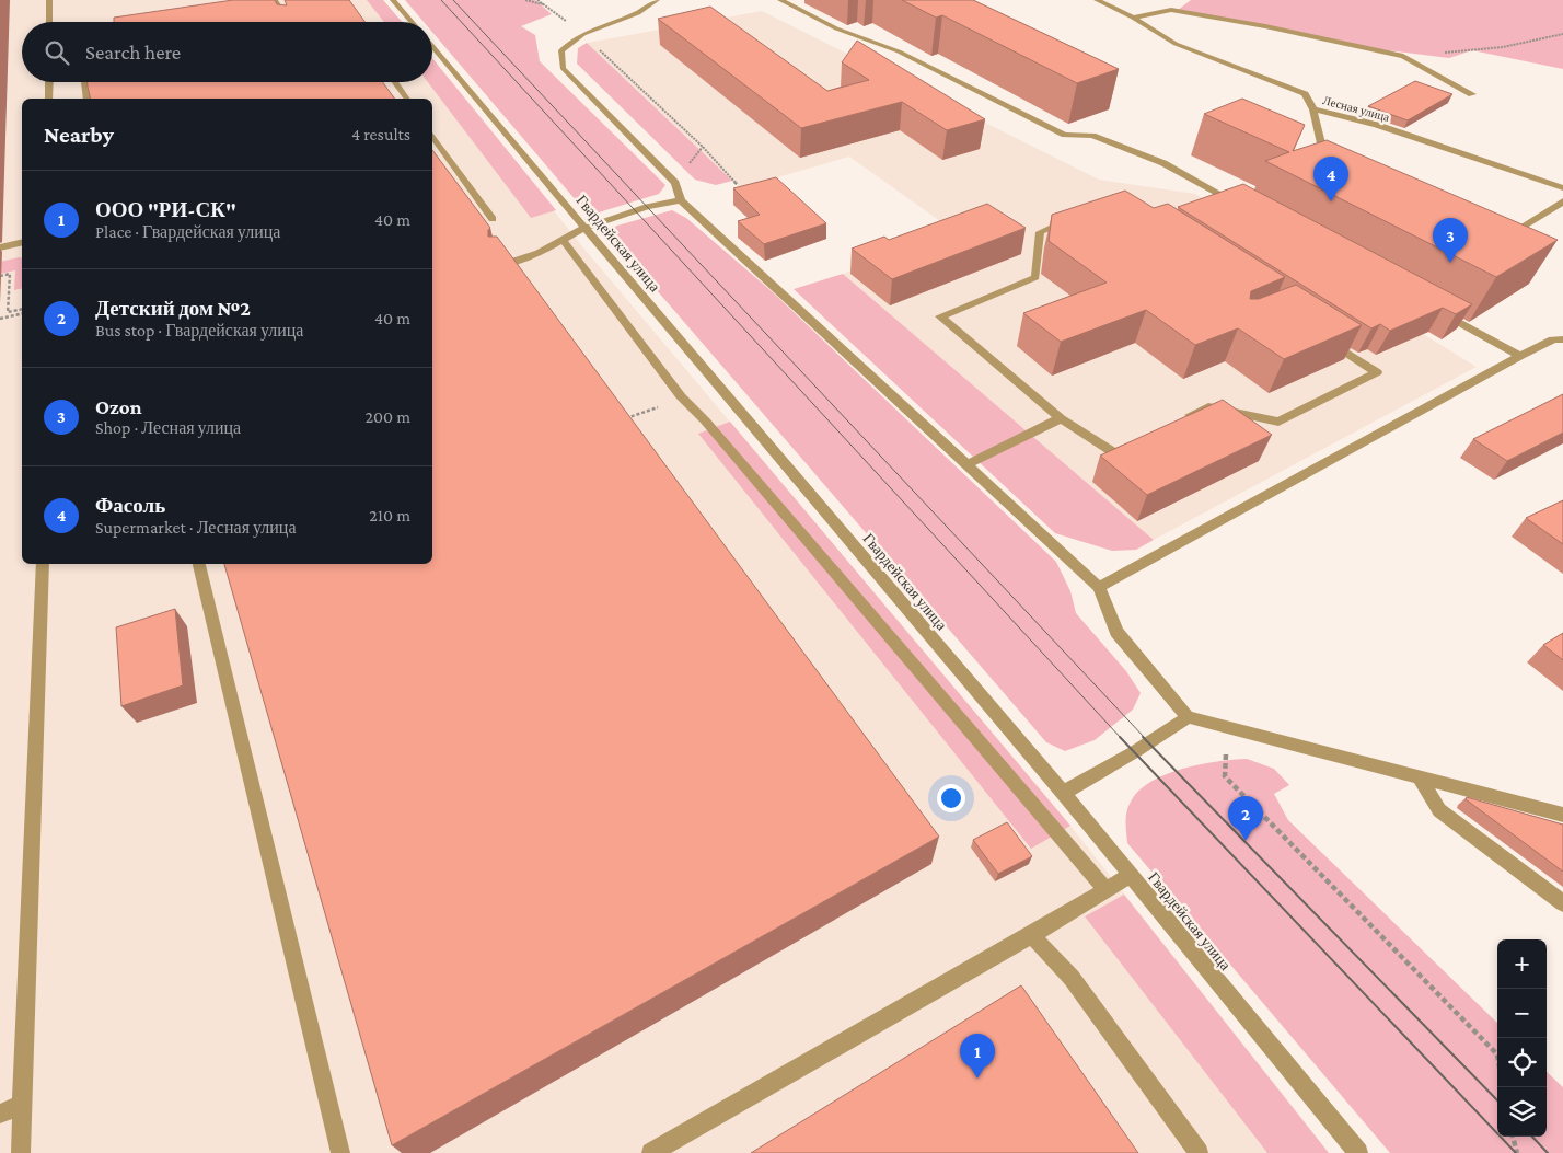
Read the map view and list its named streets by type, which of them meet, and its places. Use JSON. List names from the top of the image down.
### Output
{
  "streets": {
    "street": ["Лесная улица", "Гвардейская улица"]
  },
  "page": {
    "search": "Search here",
    "heading": ["Nearby", "4 results"],
    "pins": [
      "4",
      "3",
      "2",
      "1"
    ],
    "list": [
      {
        "mark": "1",
        "name": "ООО \"РИ-СК\"",
        "note": "Place · Гвардейская улица",
        "value": "40 m"
      },
      {
        "mark": "2",
        "name": "Детский дом №2",
        "note": "Bus stop · Гвардейская улица",
        "value": "40 m"
      },
      {
        "mark": "3",
        "name": "Ozon",
        "note": "Shop · Лесная улица",
        "value": "200 m"
      },
      {
        "mark": "4",
        "name": "Фасоль",
        "note": "Supermarket · Лесная улица",
        "value": "210 m"
      }
    ],
    "map_buttons": ["+", "−"]
  }
}
